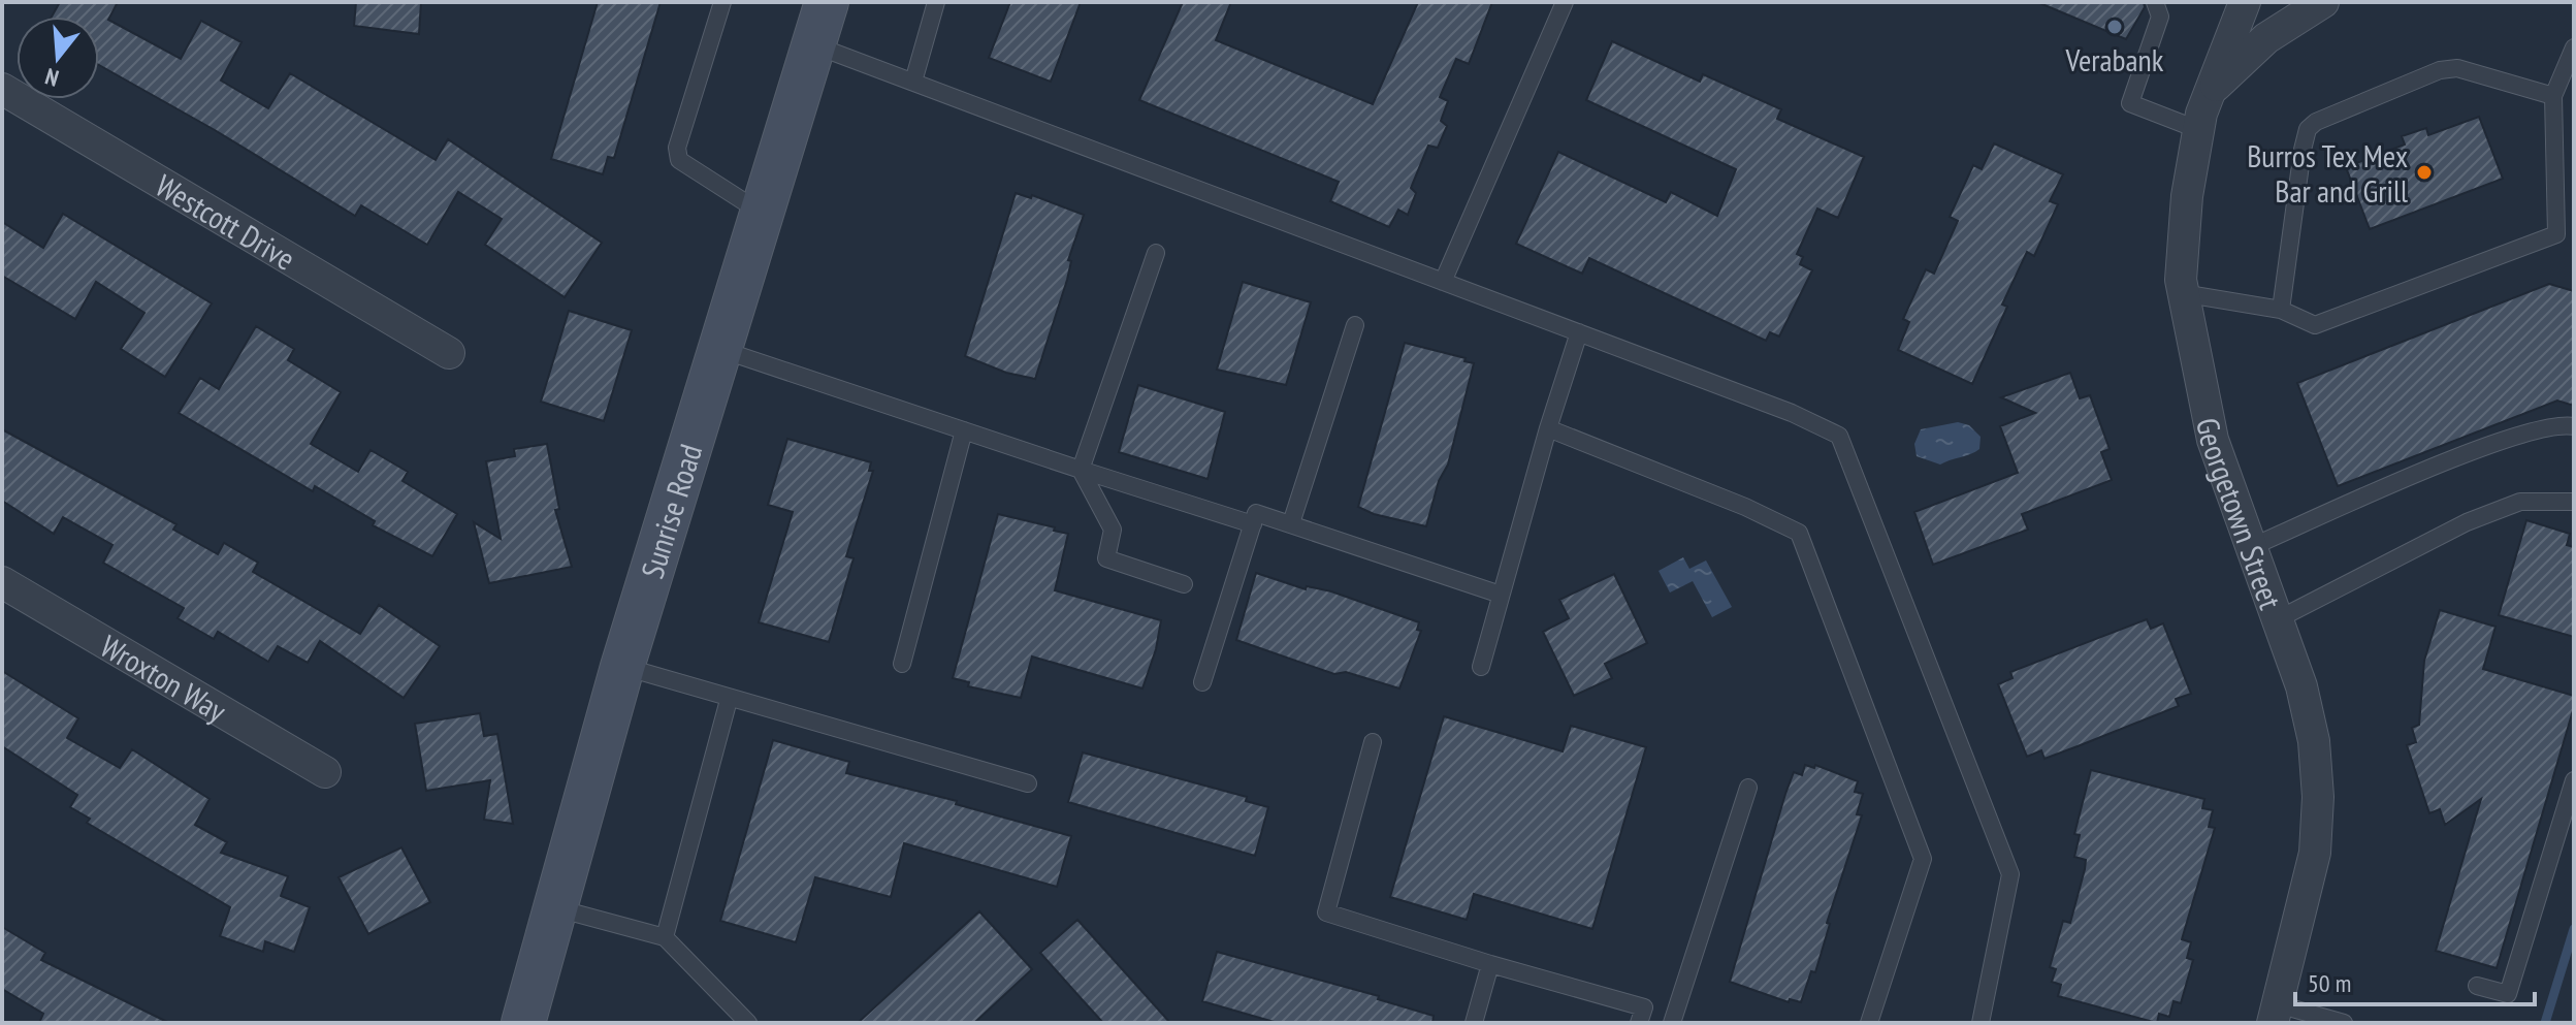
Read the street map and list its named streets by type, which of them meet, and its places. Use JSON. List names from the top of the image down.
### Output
{
  "streets": {
    "main road": ["Sunrise Road"],
    "street": ["Westcott Drive", "Georgetown Street", "Wroxton Way"]
  },
  "places": ["Verabank", "Burros Tex Mex Bar and Grill"],
  "scale_bar": "50 m",
  "north": "bottom"
}
